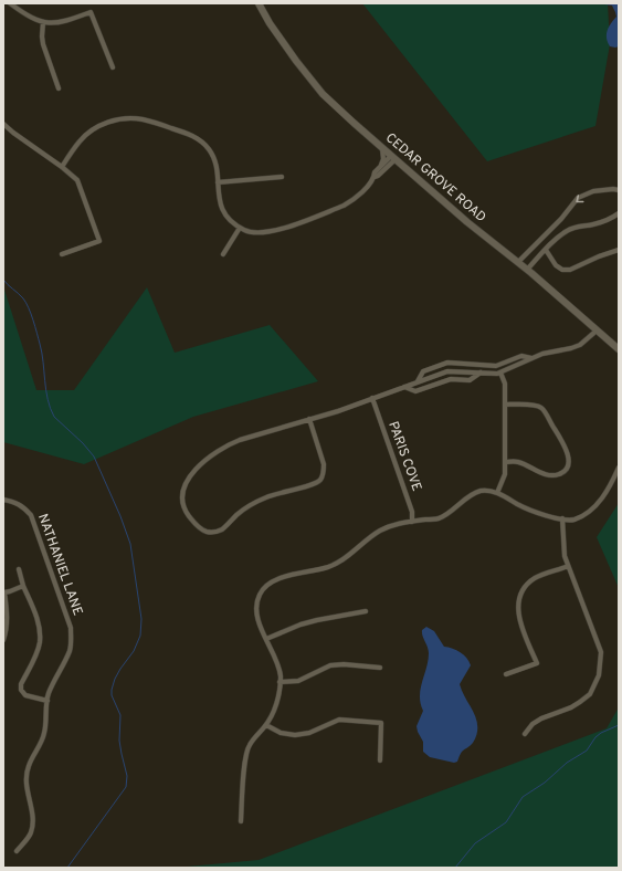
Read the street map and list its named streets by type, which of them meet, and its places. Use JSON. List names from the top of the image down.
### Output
{
  "streets": {
    "main road": ["CEDAR GROVE ROAD"],
    "street": ["PARIS COVE", "NATHANIEL LANE"]
  }
}
